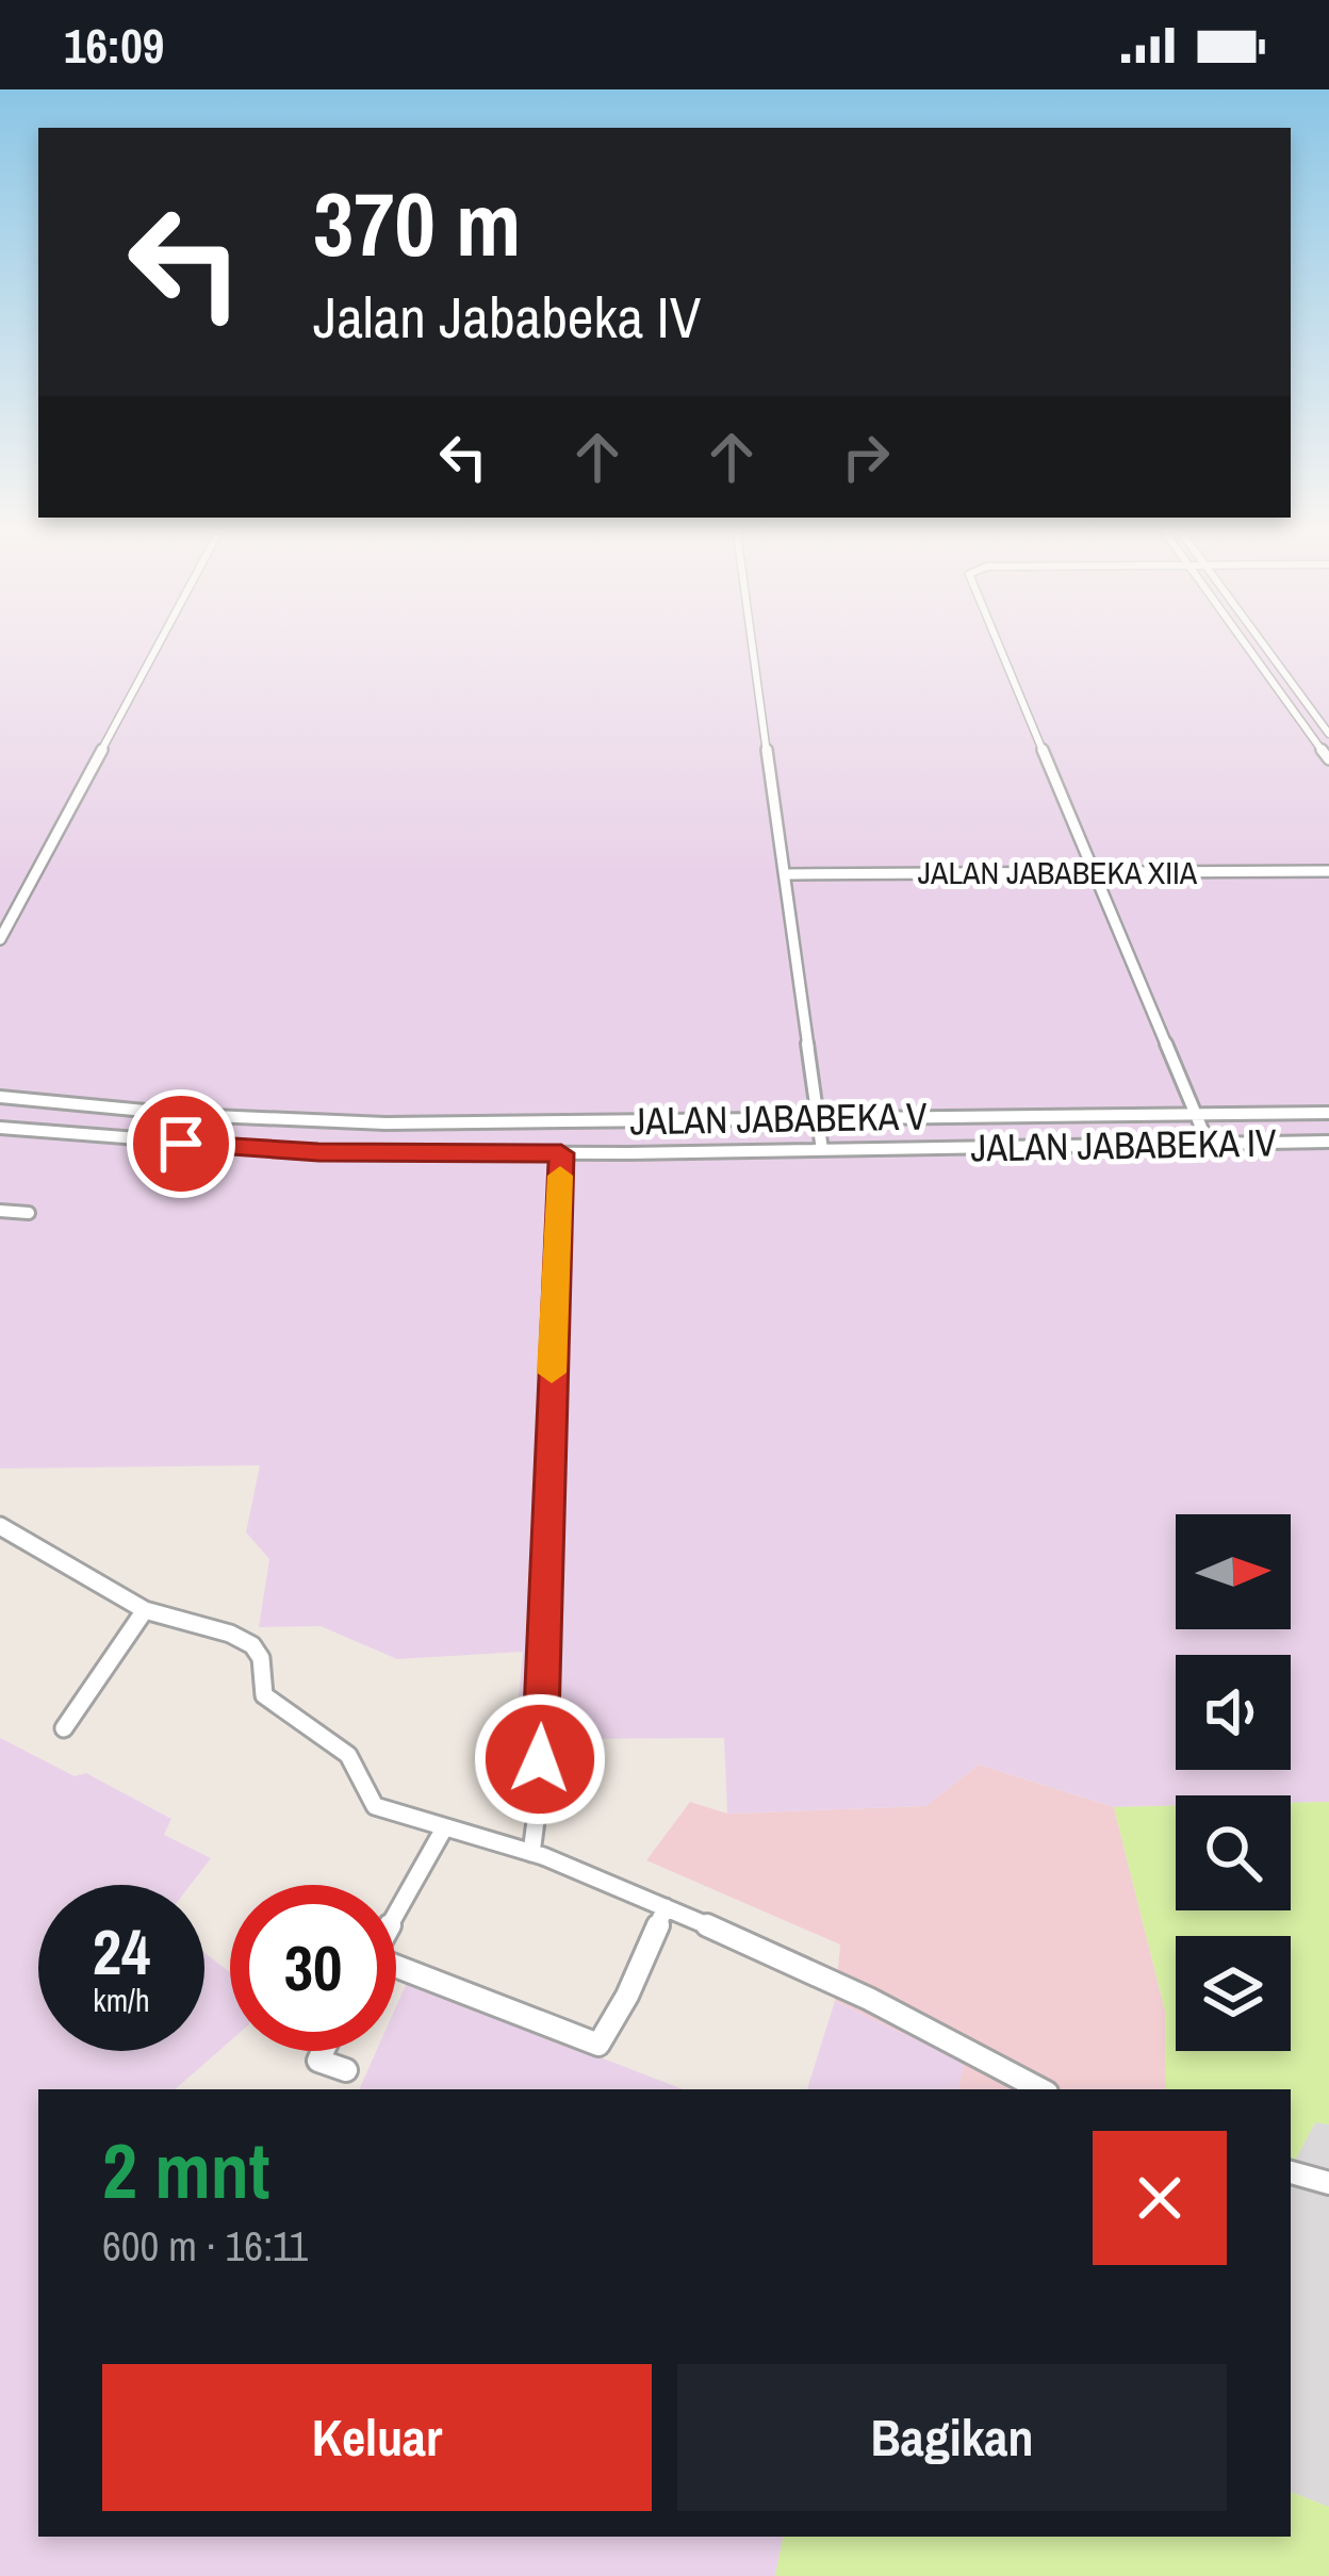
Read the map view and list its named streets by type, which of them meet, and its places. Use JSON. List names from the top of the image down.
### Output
{
  "streets": {
    "street": ["JALAN JABABEKA XIIA", "JALAN JABABEKA V", "JALAN JABABEKA IV"]
  },
  "north": "right",
  "page": {
    "status": "16:09",
    "turn": ["370 m", "Jalan Jababeka IV"],
    "speed": "24 km/h",
    "limit": "30",
    "heading": ["2 mnt", "600 m · 16:11"],
    "buttons": ["Keluar", "Bagikan"]
  }
}
